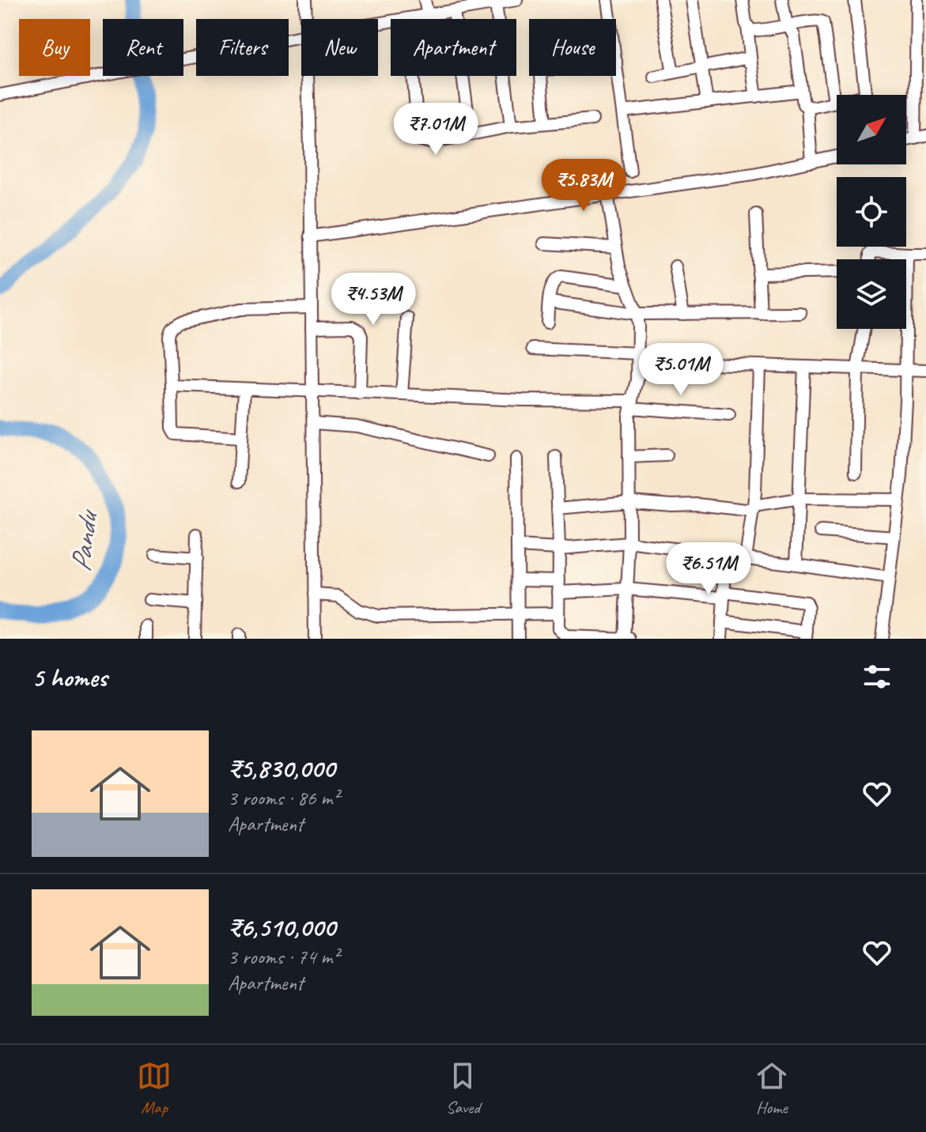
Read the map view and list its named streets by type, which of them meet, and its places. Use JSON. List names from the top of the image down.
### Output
{
  "water": ["Pandu"],
  "north": "top right",
  "page": {
    "chip": [
      "Buy",
      "Rent",
      "Filters",
      "New",
      "Apartment",
      "House"
    ],
    "price": [
      "₹7.01M",
      "₹5.83M",
      "₹4.53M",
      "₹5.01M",
      "₹6.51M"
    ],
    "heading": "5 homes",
    "list": [
      {
        "name": "₹5,830,000",
        "note": "3 rooms · 86 m² · Apartment"
      },
      {
        "name": "₹6,510,000",
        "note": "3 rooms · 74 m² · Apartment"
      }
    ],
    "tabs": ["Map", "Saved", "Home"]
  }
}
